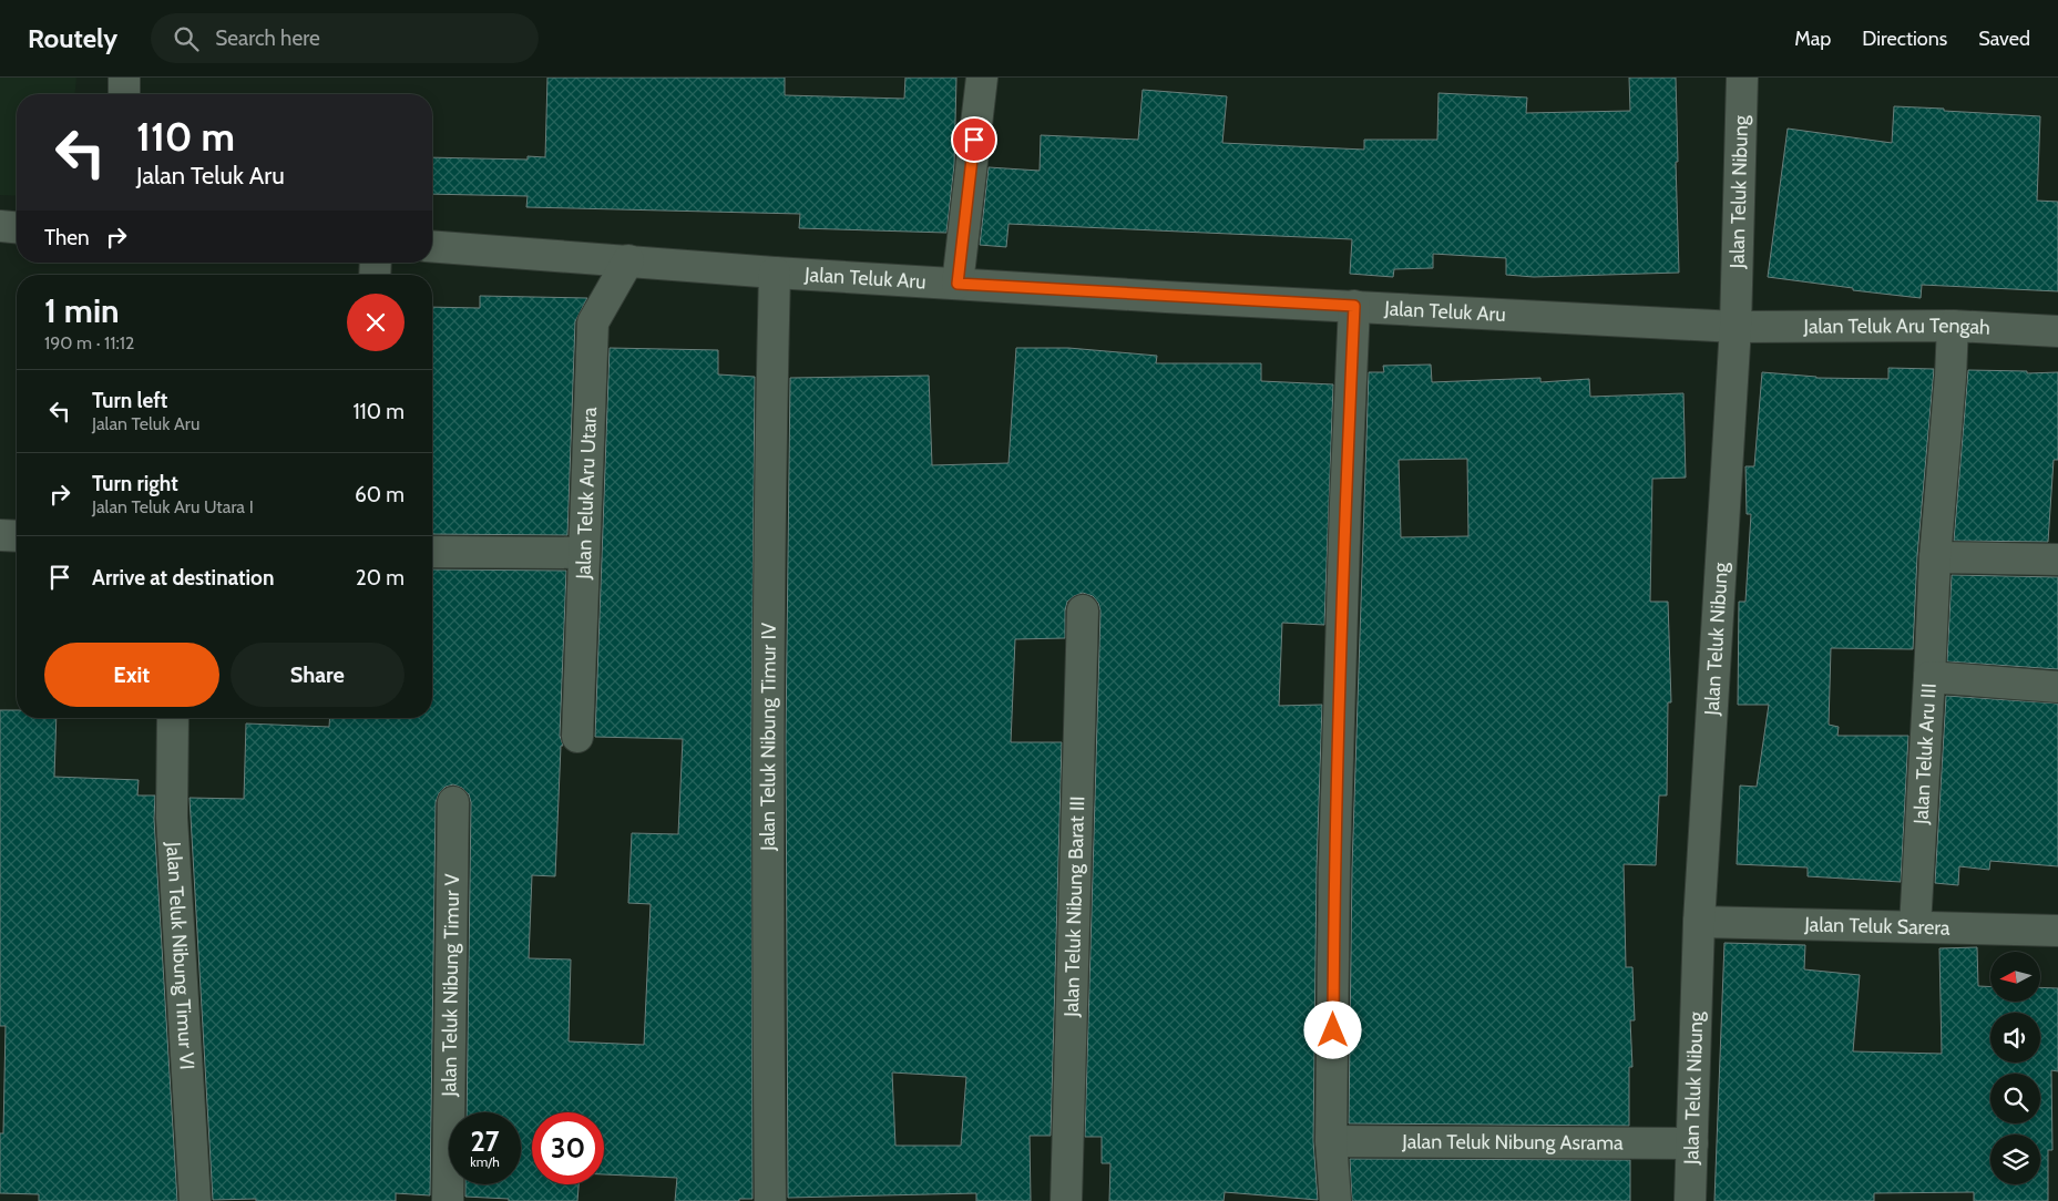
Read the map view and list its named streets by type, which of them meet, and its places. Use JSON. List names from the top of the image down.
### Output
{
  "streets": {
    "street": [
      "Jalan Teluk Nibung",
      "Jalan Teluk Aru",
      "Jalan Teluk Aru Tengah",
      "Jalan Teluk Aru Utara",
      "Jalan Teluk Nibung Timur IV",
      "Jalan Teluk Aru III",
      "Jalan Teluk Nibung Barat III",
      "Jalan Teluk Sarera",
      "Jalan Teluk Nibung Timur VI",
      "Jalan Teluk Nibung Timur V",
      "Jalan Teluk Nibung Asrama"
    ]
  },
  "crossings": [
    ["Jalan Teluk Nibung", "Jalan Teluk Aru"],
    ["Jalan Teluk Nibung", "Jalan Teluk Aru Tengah"],
    ["Jalan Teluk Nibung", "Jalan Teluk Sarera"],
    ["Jalan Teluk Nibung", "Jalan Teluk Nibung Asrama"],
    ["Jalan Teluk Aru", "Jalan Teluk Aru Tengah"],
    ["Jalan Teluk Aru", "Jalan Teluk Aru Utara"],
    ["Jalan Teluk Aru", "Jalan Teluk Nibung Timur IV"],
    ["Jalan Teluk Aru III", "Jalan Teluk Sarera"]
  ],
  "north": "left",
  "page": {
    "header": "Routely",
    "search": "Search here",
    "nav": ["Map", "Directions", "Saved"],
    "turn": ["110 m", "Jalan Teluk Aru"],
    "then": "Then",
    "heading": ["1 min", "190 m · 11:12"],
    "list": [
      {
        "name": "Turn left",
        "note": "Jalan Teluk Aru",
        "value": "110 m"
      },
      {
        "name": "Turn right",
        "note": "Jalan Teluk Aru Utara I",
        "value": "60 m"
      },
      {
        "name": "Arrive at destination",
        "value": "20 m"
      }
    ],
    "buttons": ["Exit", "Share"],
    "speed": "27 km/h",
    "limit": "30"
  }
}
